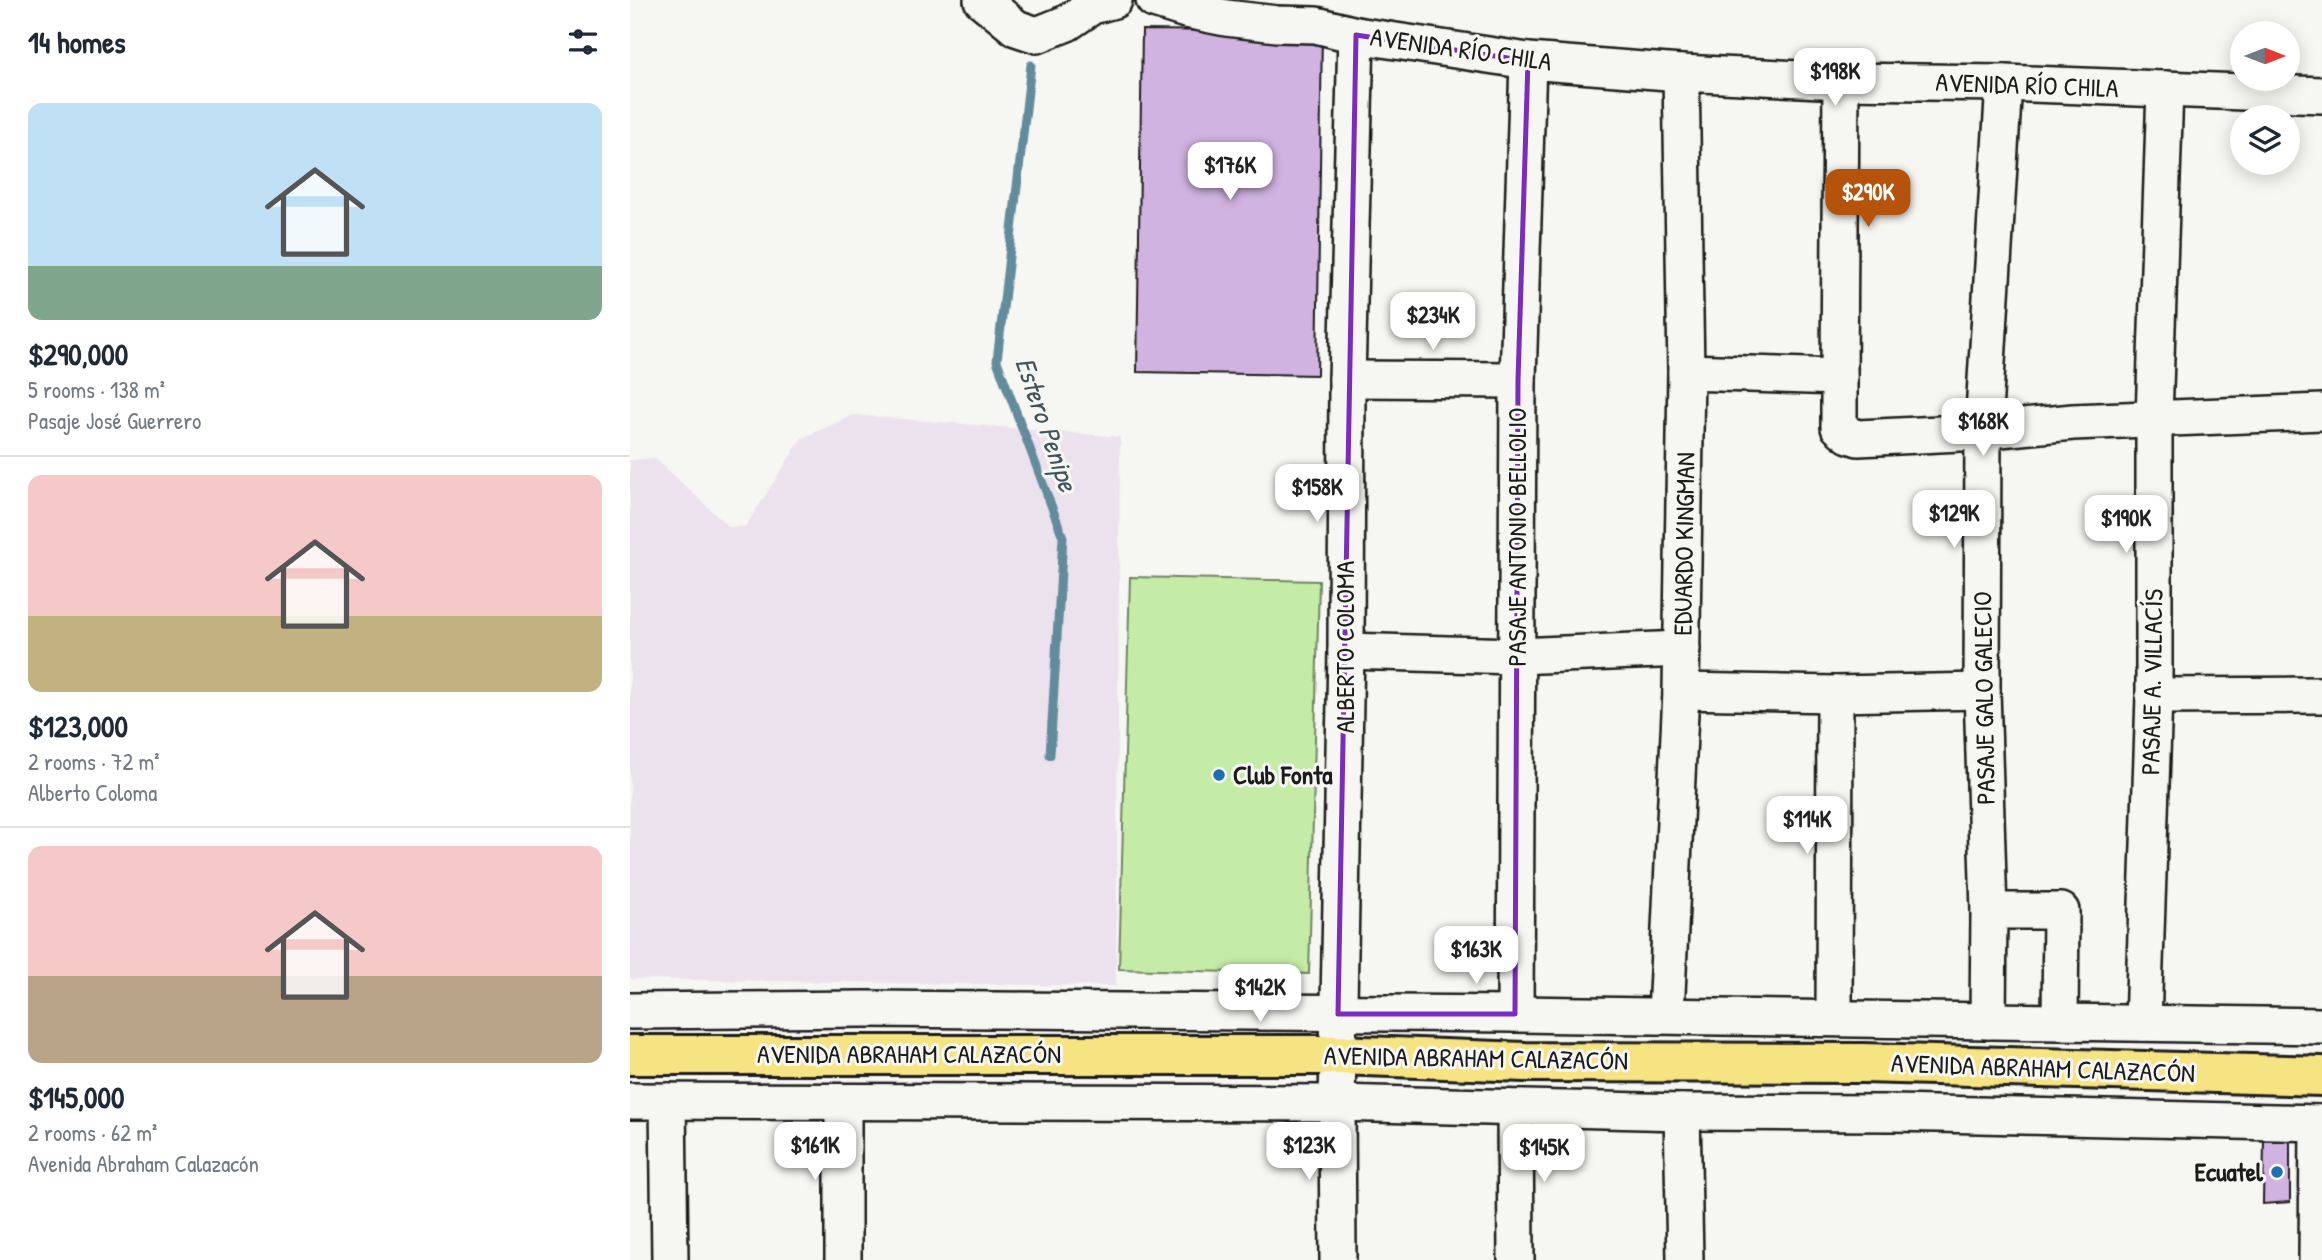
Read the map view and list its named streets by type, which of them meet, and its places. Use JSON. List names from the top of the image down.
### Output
{
  "streets": {
    "main road": ["AVENIDA ABRAHAM CALAZACÓN"],
    "street": [
      "AVENIDA RÍO CHILA",
      "PASAJE ANTONIO BELLOLIO",
      "EDUARDO KINGMAN",
      "ALBERTO COLOMA",
      "PASAJE A. VILLACÍS",
      "PASAJE GALO GALECIO"
    ]
  },
  "crossings": [
    ["AVENIDA RÍO CHILA", "PASAJE ANTONIO BELLOLIO"],
    ["AVENIDA RÍO CHILA", "EDUARDO KINGMAN"],
    ["AVENIDA RÍO CHILA", "ALBERTO COLOMA"],
    ["AVENIDA RÍO CHILA", "PASAJE A. VILLACÍS"],
    ["AVENIDA RÍO CHILA", "PASAJE GALO GALECIO"],
    ["PASAJE ANTONIO BELLOLIO", "AVENIDA ABRAHAM CALAZACÓN"],
    ["EDUARDO KINGMAN", "AVENIDA ABRAHAM CALAZACÓN"],
    ["ALBERTO COLOMA", "AVENIDA ABRAHAM CALAZACÓN"],
    ["PASAJE A. VILLACÍS", "AVENIDA ABRAHAM CALAZACÓN"],
    ["PASAJE GALO GALECIO", "AVENIDA ABRAHAM CALAZACÓN"]
  ],
  "water": ["Estero Penipe"],
  "places": ["Club Fonta", "Ecuatel"],
  "north": "right",
  "page": {
    "heading": "14 homes",
    "price": [
      "$198K",
      "$176K",
      "$290K",
      "$234K",
      "$168K",
      "$158K",
      "$129K",
      "$190K",
      "$114K",
      "$163K",
      "$142K",
      "$161K",
      "$123K",
      "$145K"
    ],
    "list": [
      {
        "name": "$290,000",
        "note": "5 rooms · 138 m² · Pasaje José Guerrero"
      },
      {
        "name": "$123,000",
        "note": "2 rooms · 72 m² · Alberto Coloma"
      },
      {
        "name": "$145,000",
        "note": "2 rooms · 62 m² · Avenida Abraham Calazacón"
      }
    ]
  }
}
